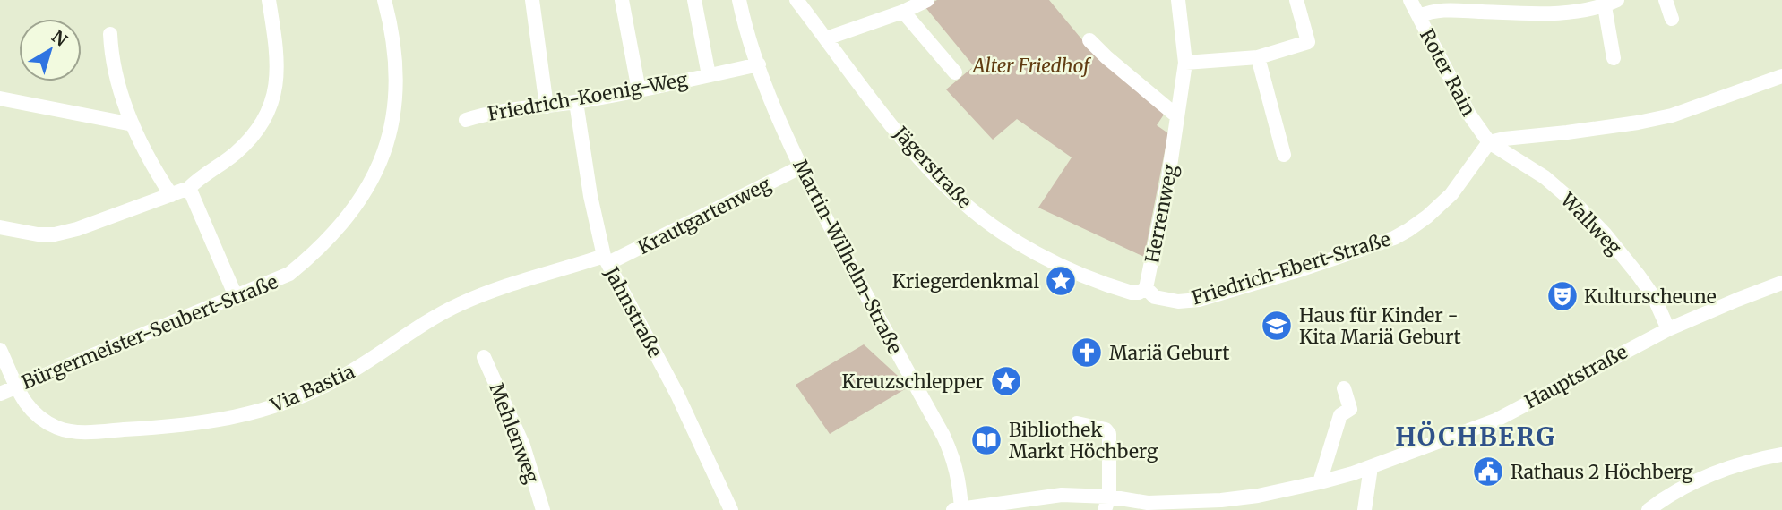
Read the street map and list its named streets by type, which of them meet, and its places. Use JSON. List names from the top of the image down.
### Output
{
  "streets": {
    "street": [
      "Roter Rain",
      "Friedrich-Koenig-Weg",
      "Jägerstraße",
      "Herrenweg",
      "Krautgartenweg",
      "Wallweg",
      "Martin-Wilhelm-Straße",
      "Friedrich-Ebert-Straße",
      "Jahnstraße",
      "Bürgermeister-Seubert-Straße",
      "Hauptstraße",
      "Via Bastia",
      "Mehlenweg"
    ]
  },
  "crossings": [
    ["Roter Rain", "Wallweg"],
    ["Roter Rain", "Friedrich-Ebert-Straße"],
    ["Friedrich-Koenig-Weg", "Martin-Wilhelm-Straße"],
    ["Friedrich-Koenig-Weg", "Jahnstraße"],
    ["Jägerstraße", "Herrenweg"],
    ["Herrenweg", "Friedrich-Ebert-Straße"],
    ["Krautgartenweg", "Martin-Wilhelm-Straße"],
    ["Krautgartenweg", "Jahnstraße"],
    ["Krautgartenweg", "Via Bastia"],
    ["Wallweg", "Friedrich-Ebert-Straße"],
    ["Wallweg", "Hauptstraße"],
    ["Martin-Wilhelm-Straße", "Hauptstraße"],
    ["Jahnstraße", "Via Bastia"],
    ["Bürgermeister-Seubert-Straße", "Via Bastia"]
  ],
  "districts": ["HÖCHBERG"],
  "parks": ["Alter Friedhof"],
  "places": {
    "place": ["Kriegerdenkmal", "Kreuzschlepper"],
    "theatre": ["Kulturscheune"],
    "school or university": ["Haus für Kinder - Kita Mariä Geburt"],
    "church": ["Mariä Geburt"],
    "library": ["Bibliothek Markt Höchberg"],
    "public building": ["Rathaus 2 Höchberg"]
  },
  "north": "top right"
}
